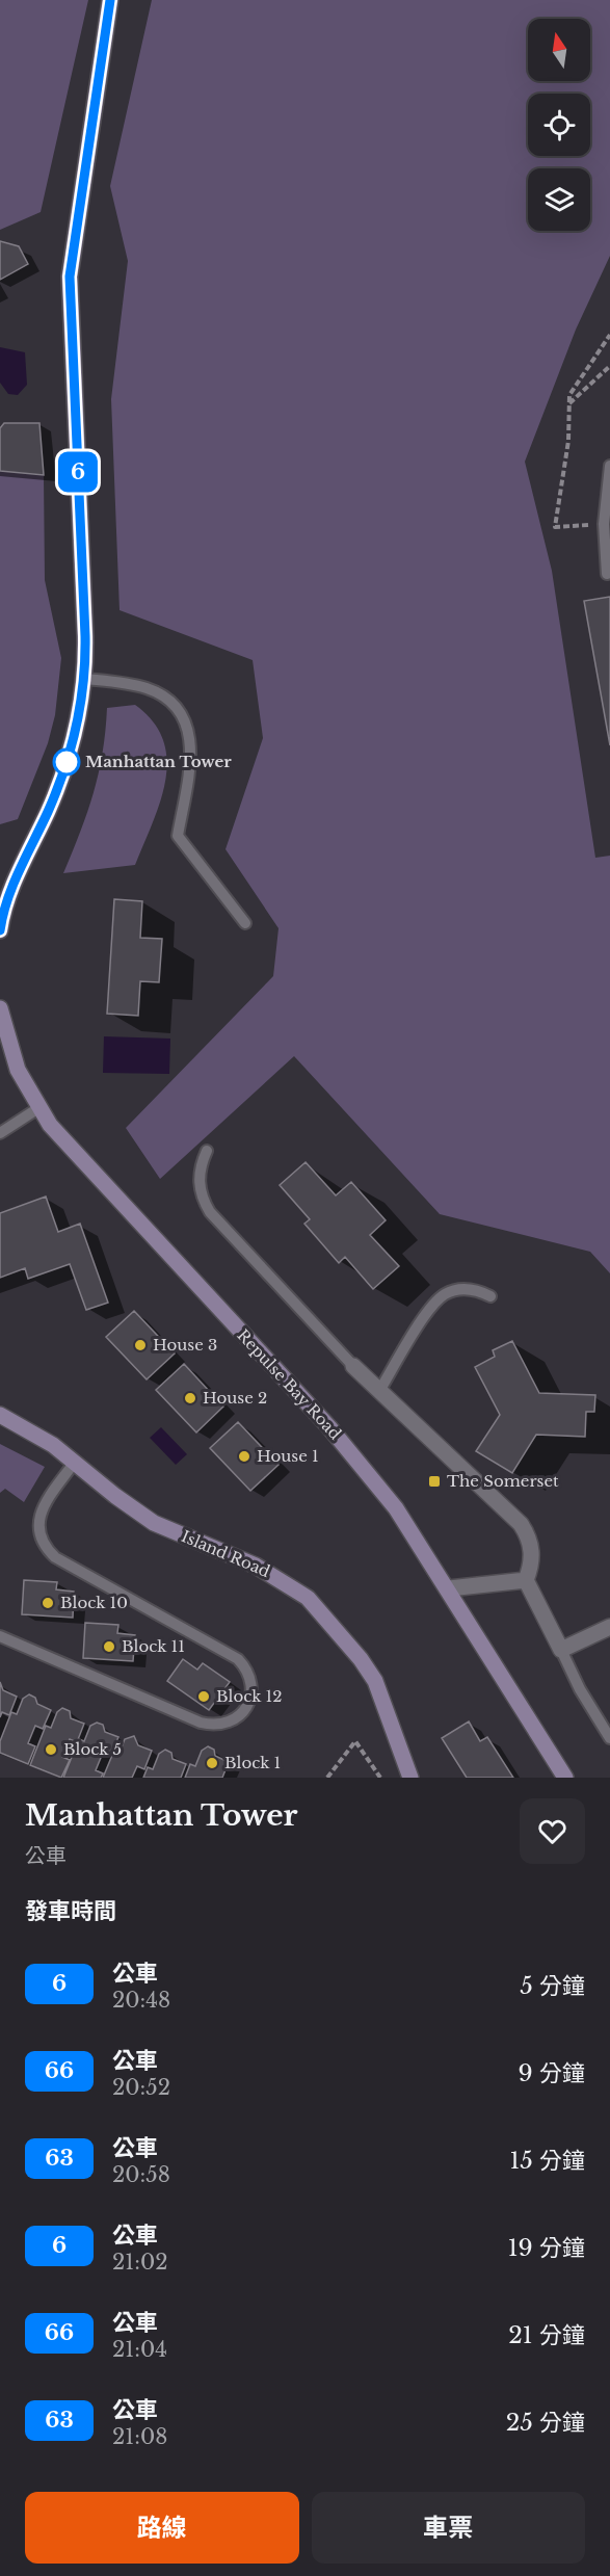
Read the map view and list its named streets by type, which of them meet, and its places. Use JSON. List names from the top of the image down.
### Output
{
  "streets": {
    "main road": ["Repulse Bay Road", "Island Road"]
  },
  "places": {
    "other": [
      "Manhattan Tower",
      "House 3",
      "House 2",
      "House 1",
      "Block 10",
      "Block 11",
      "Block 12",
      "Block 5",
      "Block 1"
    ],
    "transit": ["The Somerset"]
  },
  "lines": ["bus line 6"],
  "north": "top",
  "page": {
    "on_map": "6",
    "heading": [
      ["Manhattan Tower", "公車"],
      "發車時間"
    ],
    "list": [
      {
        "mark": "6",
        "name": "公車",
        "note": "20:48",
        "value": "5 分鐘"
      },
      {
        "mark": "66",
        "name": "公車",
        "note": "20:52",
        "value": "9 分鐘"
      },
      {
        "mark": "63",
        "name": "公車",
        "note": "20:58",
        "value": "15 分鐘"
      },
      {
        "mark": "6",
        "name": "公車",
        "note": "21:02",
        "value": "19 分鐘"
      },
      {
        "mark": "66",
        "name": "公車",
        "note": "21:04",
        "value": "21 分鐘"
      },
      {
        "mark": "63",
        "name": "公車",
        "note": "21:08",
        "value": "25 分鐘"
      }
    ],
    "buttons": ["路線", "車票"]
  }
}
